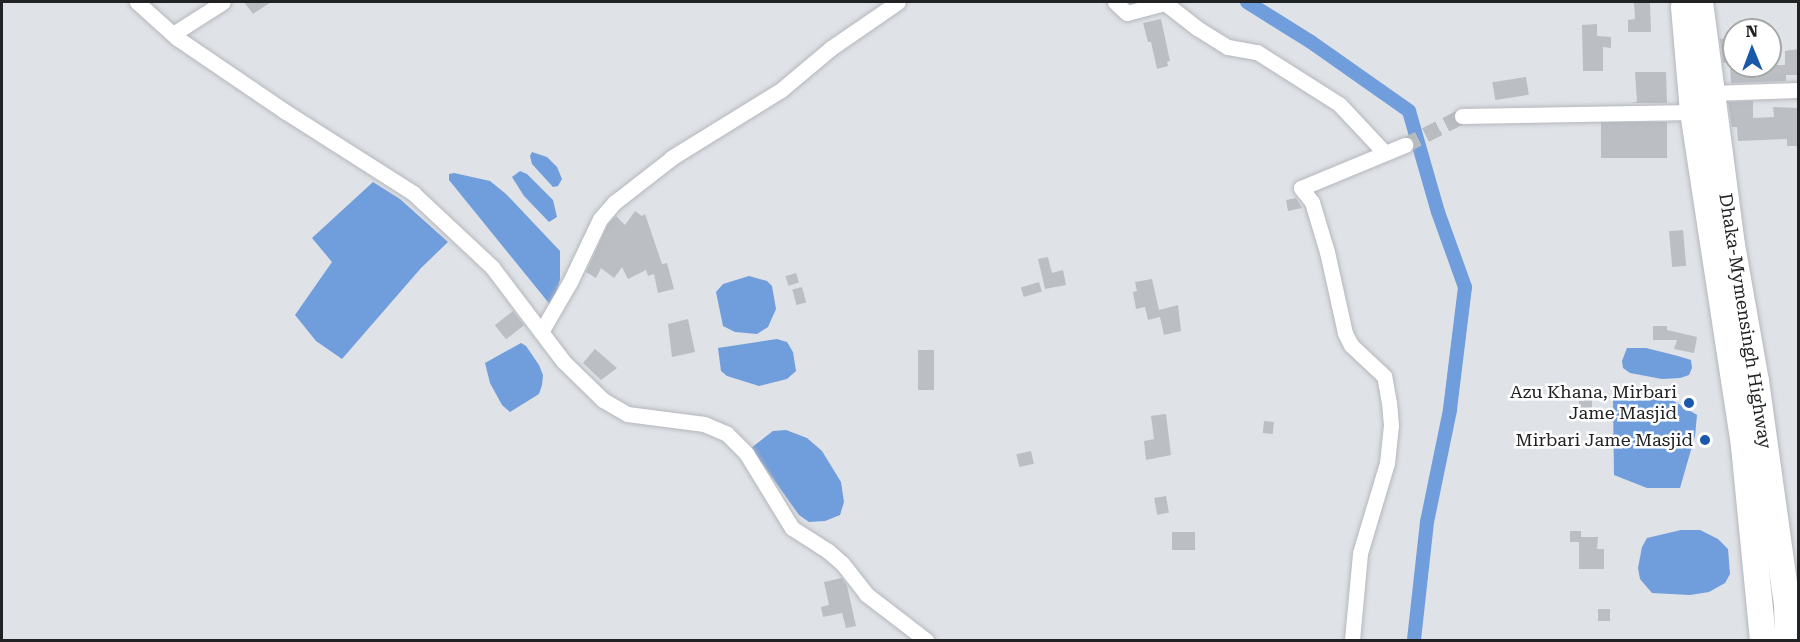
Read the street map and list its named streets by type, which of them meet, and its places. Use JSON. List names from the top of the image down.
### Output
{
  "streets": {
    "highway": ["Dhaka-Mymensingh Highway"]
  },
  "places": ["Azu Khana, Mirbari Jame Masjid", "Mirbari Jame Masjid"],
  "north": "top"
}
